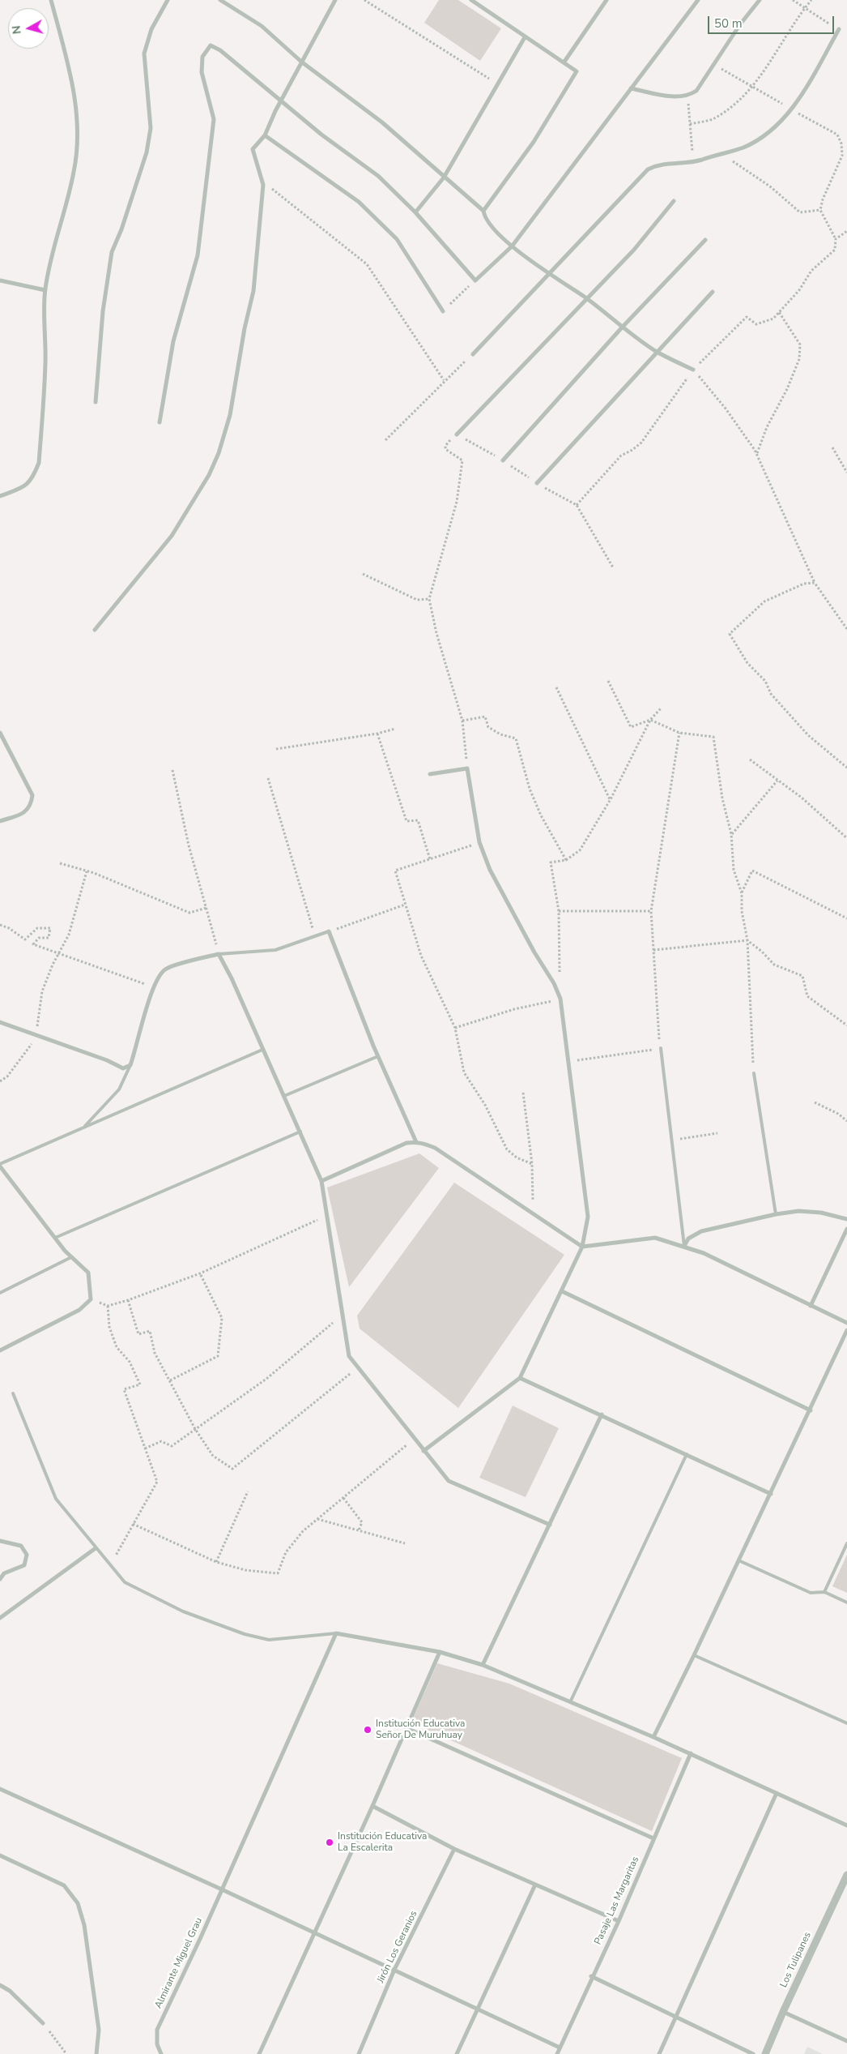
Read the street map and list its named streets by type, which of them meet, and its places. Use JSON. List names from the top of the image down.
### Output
{
  "streets": {
    "street": [
      "Pasaje Las Margaritas",
      "Jirón Los Geranios",
      "Los Tulipanes",
      "Almirante Miguel Grau"
    ]
  },
  "places": ["Institución Educativa Señor De Muruhuay", "Institución Educativa La Escalerita"],
  "scale_bar": "50 m",
  "north": "left"
}
